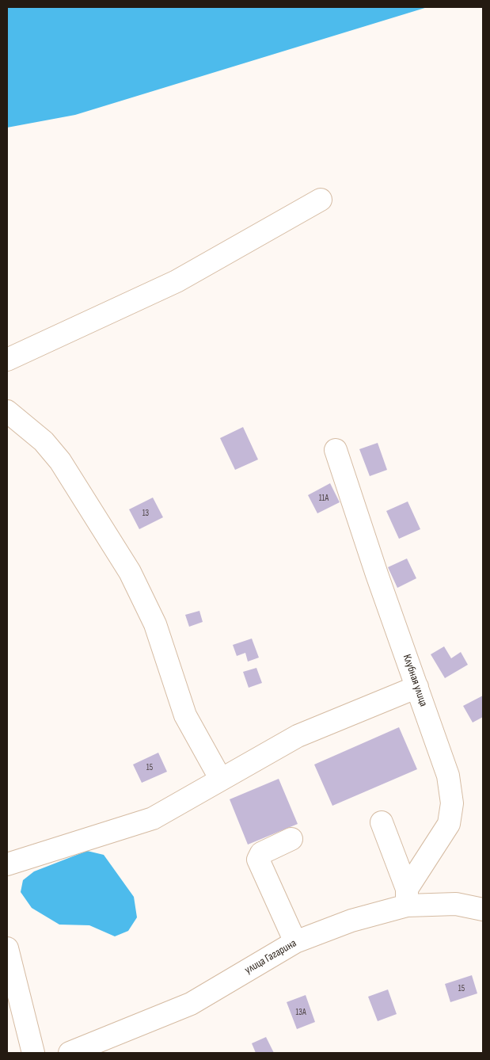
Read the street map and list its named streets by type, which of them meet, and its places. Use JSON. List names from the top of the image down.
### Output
{
  "streets": {
    "street": ["Клубная улица", "улица Гагарина"]
  },
  "crossings": [
    ["Клубная улица", "улица Гагарина"]
  ],
  "house_numbers": [
    "11А",
    "13",
    "15",
    "15",
    "13А"
  ]
}
